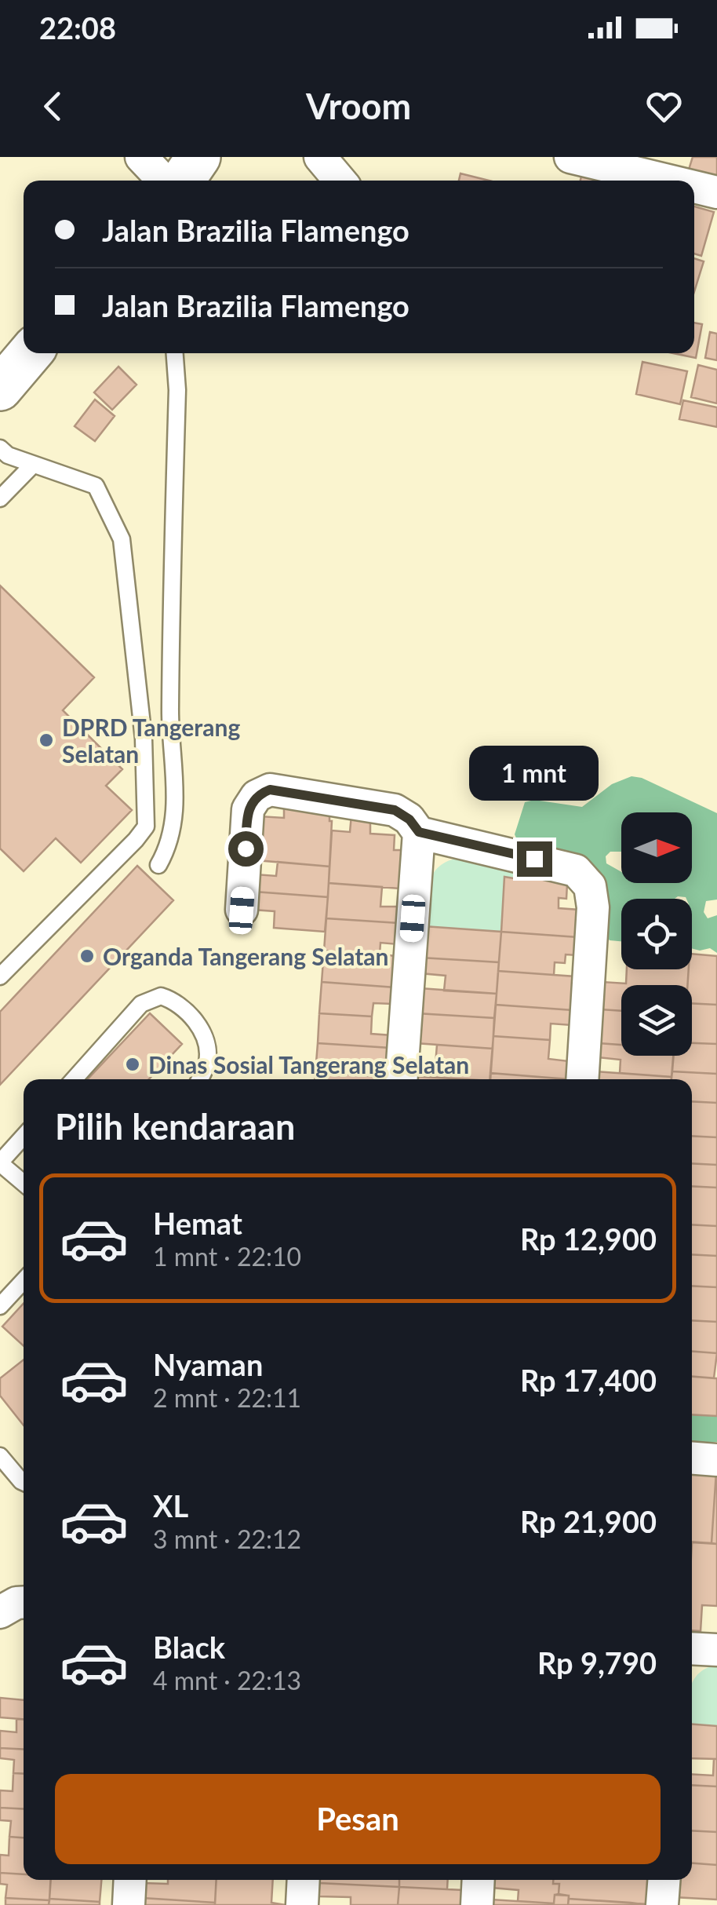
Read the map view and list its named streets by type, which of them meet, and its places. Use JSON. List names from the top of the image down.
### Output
{
  "places": ["DPRD Tangerang Selatan", "Organda Tangerang Selatan", "Dinas Sosial Tangerang Selatan"],
  "north": "right",
  "page": {
    "status": "22:08",
    "header": "Vroom",
    "banner": ["Jalan Brazilia Flamengo", "Jalan Brazilia Flamengo"],
    "bubble": "1 mnt",
    "heading": "Pilih kendaraan",
    "list": [
      {
        "name": "Hemat",
        "note": "1 mnt · 22:10",
        "value": "Rp 12,900"
      },
      {
        "name": "Nyaman",
        "note": "2 mnt · 22:11",
        "value": "Rp 17,400"
      },
      {
        "name": "XL",
        "note": "3 mnt · 22:12",
        "value": "Rp 21,900"
      },
      {
        "name": "Black",
        "note": "4 mnt · 22:13",
        "value": "Rp 9,790"
      }
    ],
    "buttons": "Pesan"
  }
}
